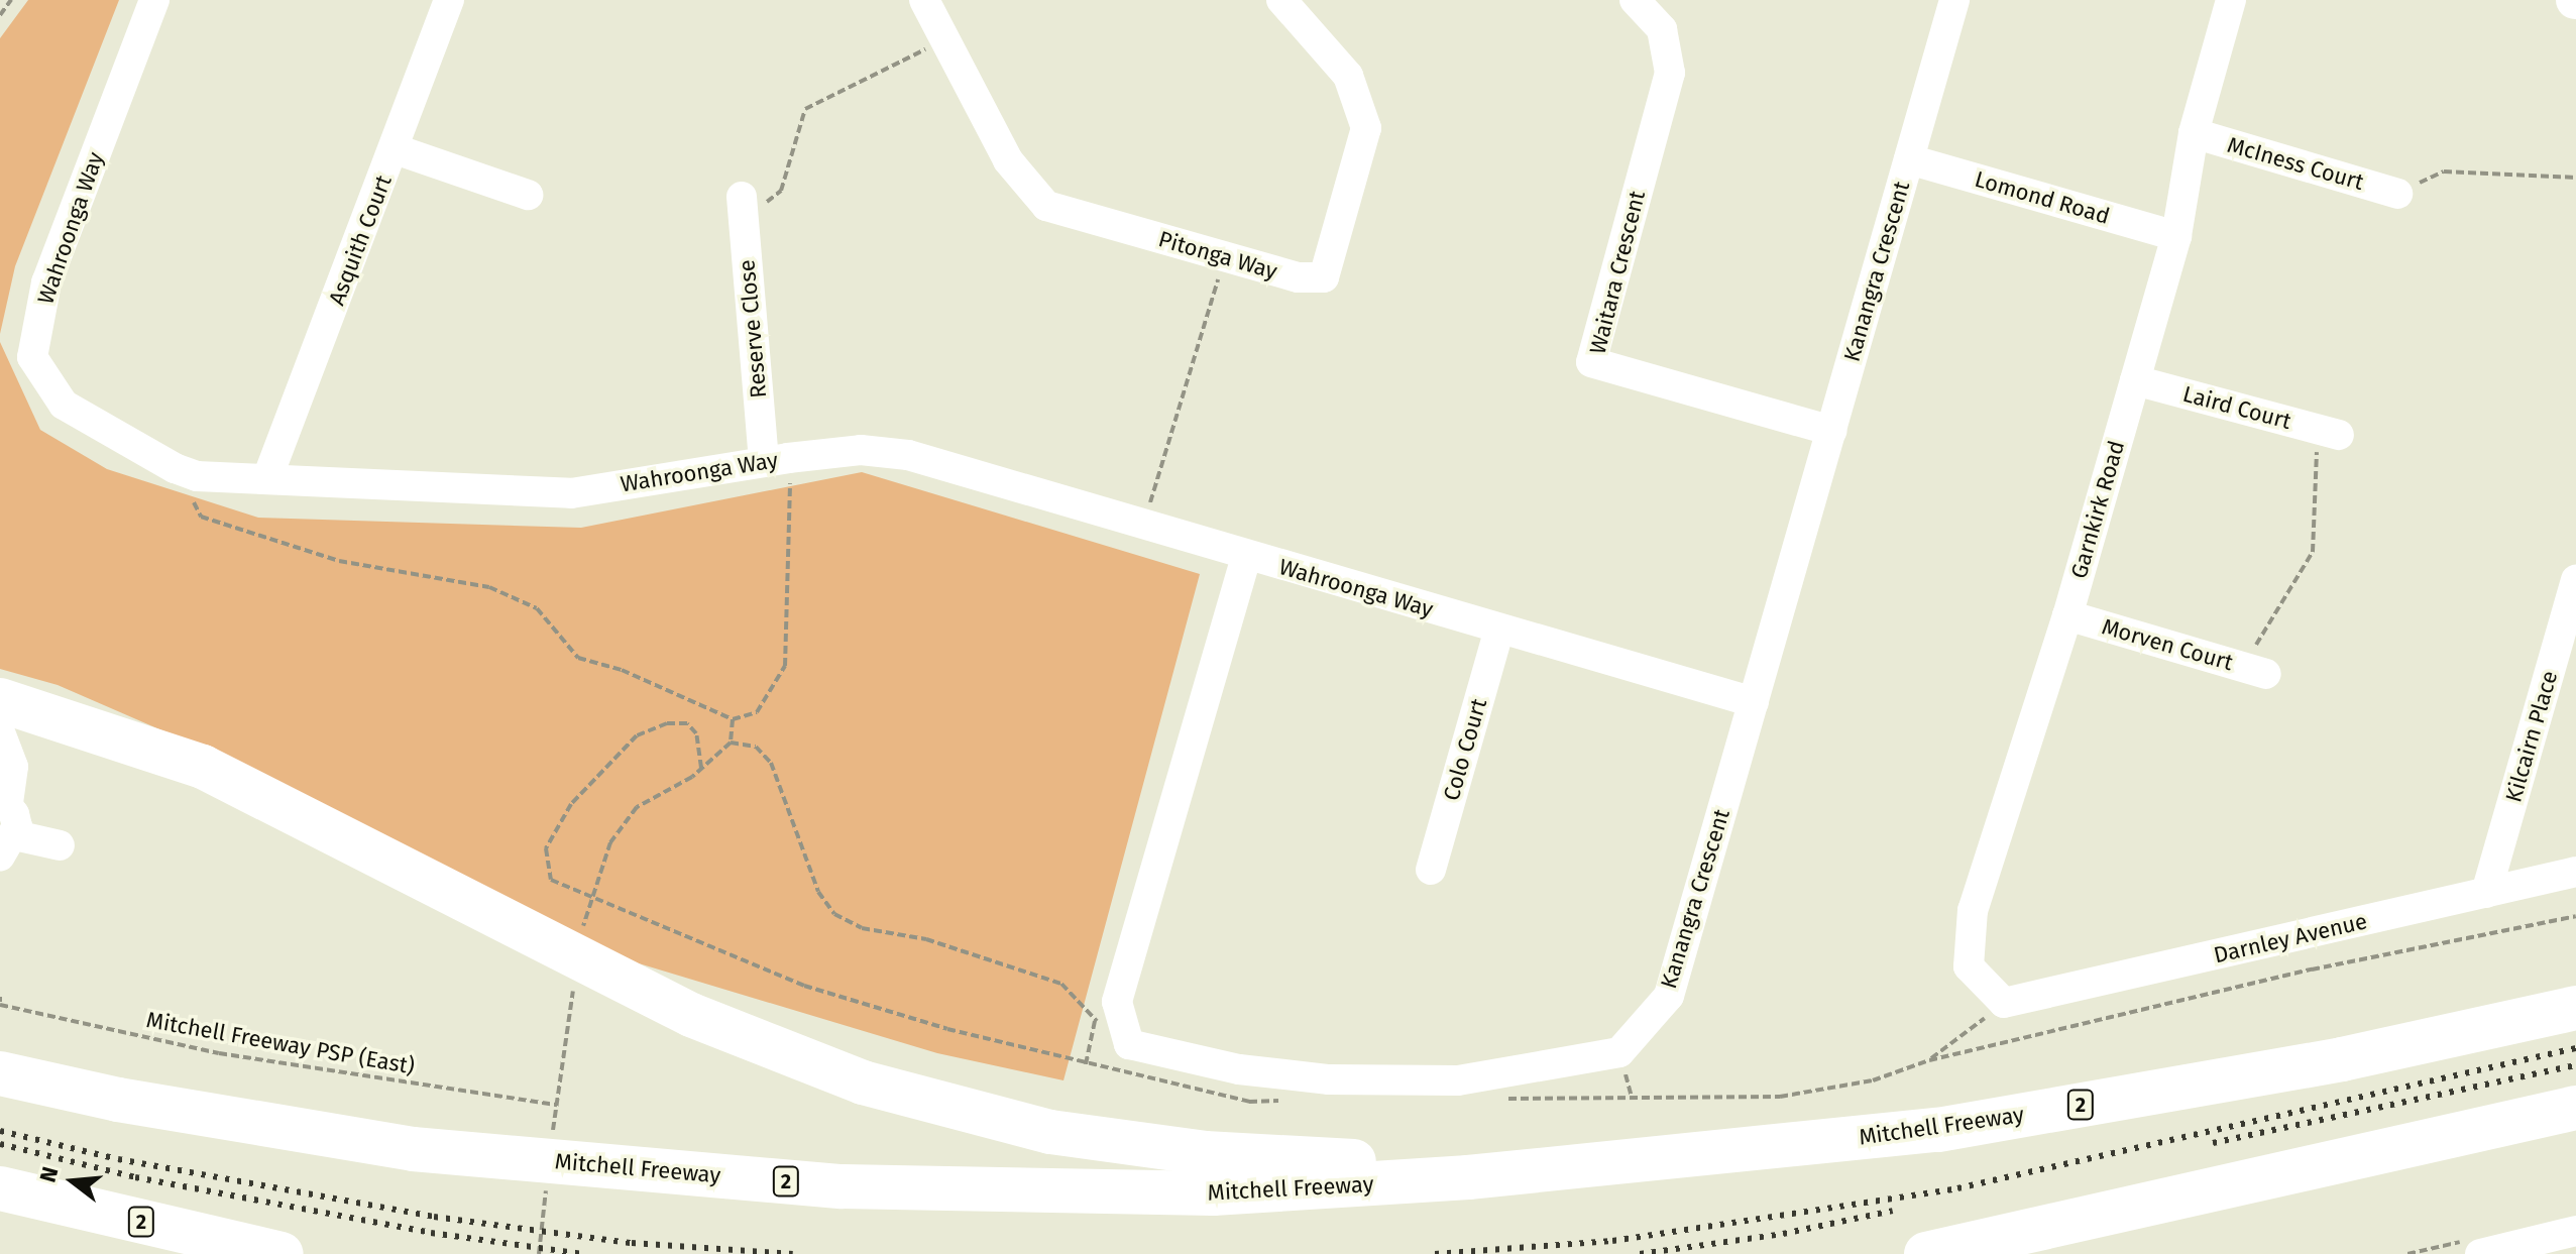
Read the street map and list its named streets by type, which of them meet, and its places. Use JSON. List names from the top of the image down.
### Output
{
  "streets": {
    "highway": ["2", "Mitchell Freeway"],
    "street": [
      "McIness Court",
      "Lomond Road",
      "Wahroonga Way",
      "Asquith Court",
      "Pitonga Way",
      "Kanangra Crescent",
      "Waitara Crescent",
      "Reserve Close",
      "Laird Court",
      "Garnkirk Road",
      "Morven Court",
      "Kilcairn Place",
      "Colo Court",
      "Darnley Avenue"
    ],
    "path": ["Mitchell Freeway PSP (East)"]
  },
  "crossings": [
    ["McIness Court", "Garnkirk Road"],
    ["Lomond Road", "Kanangra Crescent"],
    ["Lomond Road", "Garnkirk Road"],
    ["Wahroonga Way", "Asquith Court"],
    ["Wahroonga Way", "Kanangra Crescent"],
    ["Wahroonga Way", "Reserve Close"],
    ["Wahroonga Way", "Colo Court"],
    ["Kanangra Crescent", "Waitara Crescent"],
    ["Laird Court", "Garnkirk Road"],
    ["Garnkirk Road", "Morven Court"],
    ["Garnkirk Road", "Darnley Avenue"],
    ["Kilcairn Place", "Darnley Avenue"]
  ],
  "north": "left"
}
